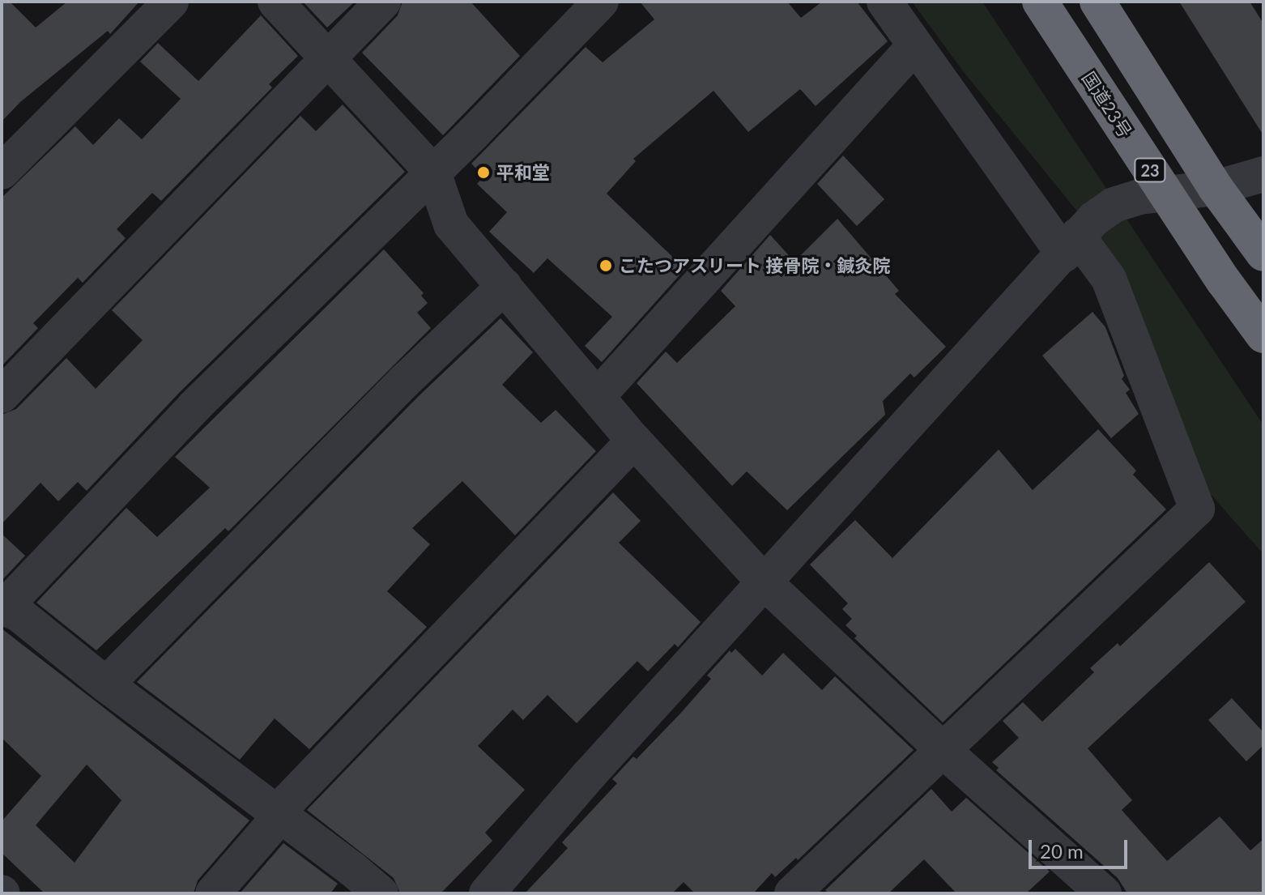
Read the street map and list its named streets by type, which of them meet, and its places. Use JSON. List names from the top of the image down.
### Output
{
  "streets": {
    "highway": ["国道23号", "23"]
  },
  "places": ["平和堂", "こたつアスリート 接骨院・鍼灸院"],
  "scale_bar": "20 m"
}
